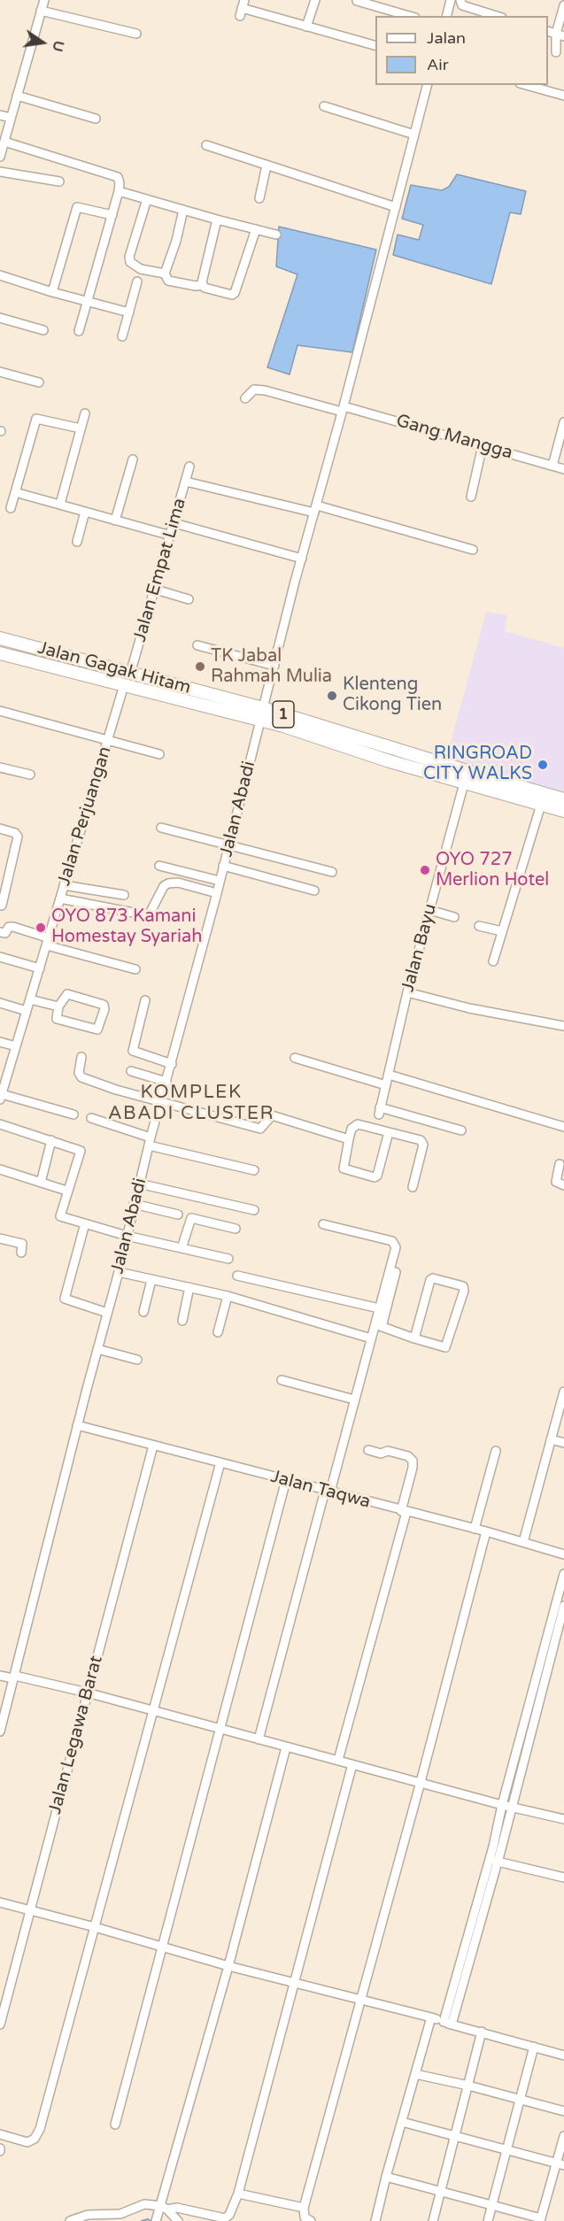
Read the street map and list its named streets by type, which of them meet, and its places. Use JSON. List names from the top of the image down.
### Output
{
  "streets": {
    "highway": ["Jalan Gagak Hitam", "1"],
    "street": [
      "Gang Mangga",
      "Jalan Empat Lima",
      "Jalan Abadi",
      "Jalan Perjuangan",
      "Jalan Bayu",
      "Jalan Taqwa",
      "Jalan Legawa Barat"
    ]
  },
  "crossings": [
    ["Gang Mangga", "Jalan Abadi"],
    ["Jalan Empat Lima", "Jalan Gagak Hitam"],
    ["Jalan Gagak Hitam", "Jalan Abadi"],
    ["Jalan Gagak Hitam", "Jalan Perjuangan"],
    ["Jalan Gagak Hitam", "Jalan Bayu"],
    ["Jalan Abadi", "Jalan Taqwa"],
    ["Jalan Taqwa", "Jalan Legawa Barat"]
  ],
  "districts": ["KOMPLEK ABADI CLUSTER"],
  "places": [
    "TK Jabal Rahmah Mulia",
    "Klenteng Cikong Tien",
    "RINGROAD CITY WALKS",
    "OYO 727 Merlion Hotel",
    "OYO 873 Kamani Homestay Syariah"
  ],
  "legend": ["Jalan", "Air"],
  "north": "right"
}
